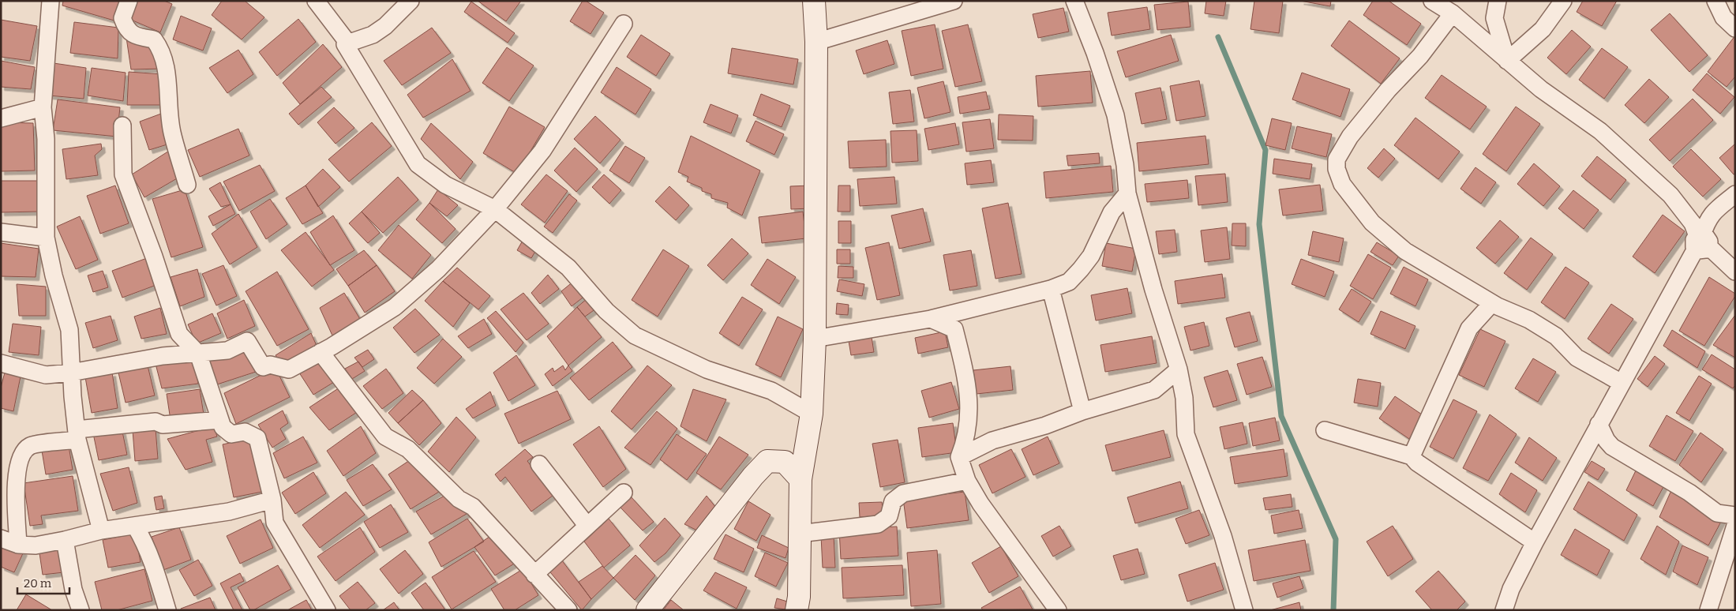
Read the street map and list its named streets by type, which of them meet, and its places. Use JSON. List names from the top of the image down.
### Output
{
  "scale_bar": "20 m"
}
